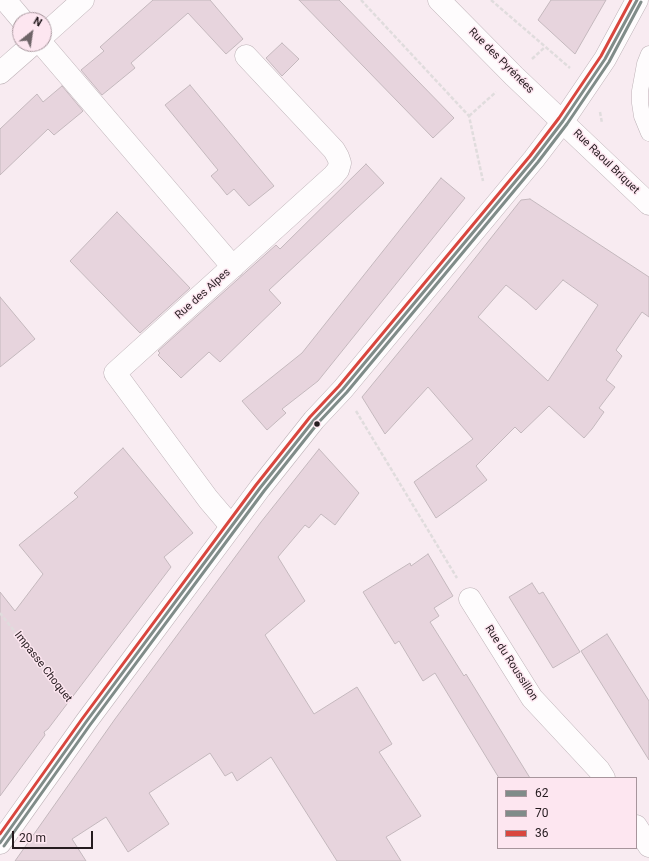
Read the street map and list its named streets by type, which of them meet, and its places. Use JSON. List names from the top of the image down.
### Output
{
  "streets": {
    "street": [
      "Rue des Pyrénées",
      "Rue Raoul Briquet",
      "Rue des Alpes",
      "Rue du Roussillon"
    ],
    "path": ["Impasse Choquet"]
  },
  "crossings": [
    ["Rue des Pyrénées", "Rue Raoul Briquet"]
  ],
  "lines": ["transit line 62", "transit line 36", "transit line 70"],
  "legend": ["62", "70", "36"],
  "scale_bar": "20 m",
  "north": "top right"
}
